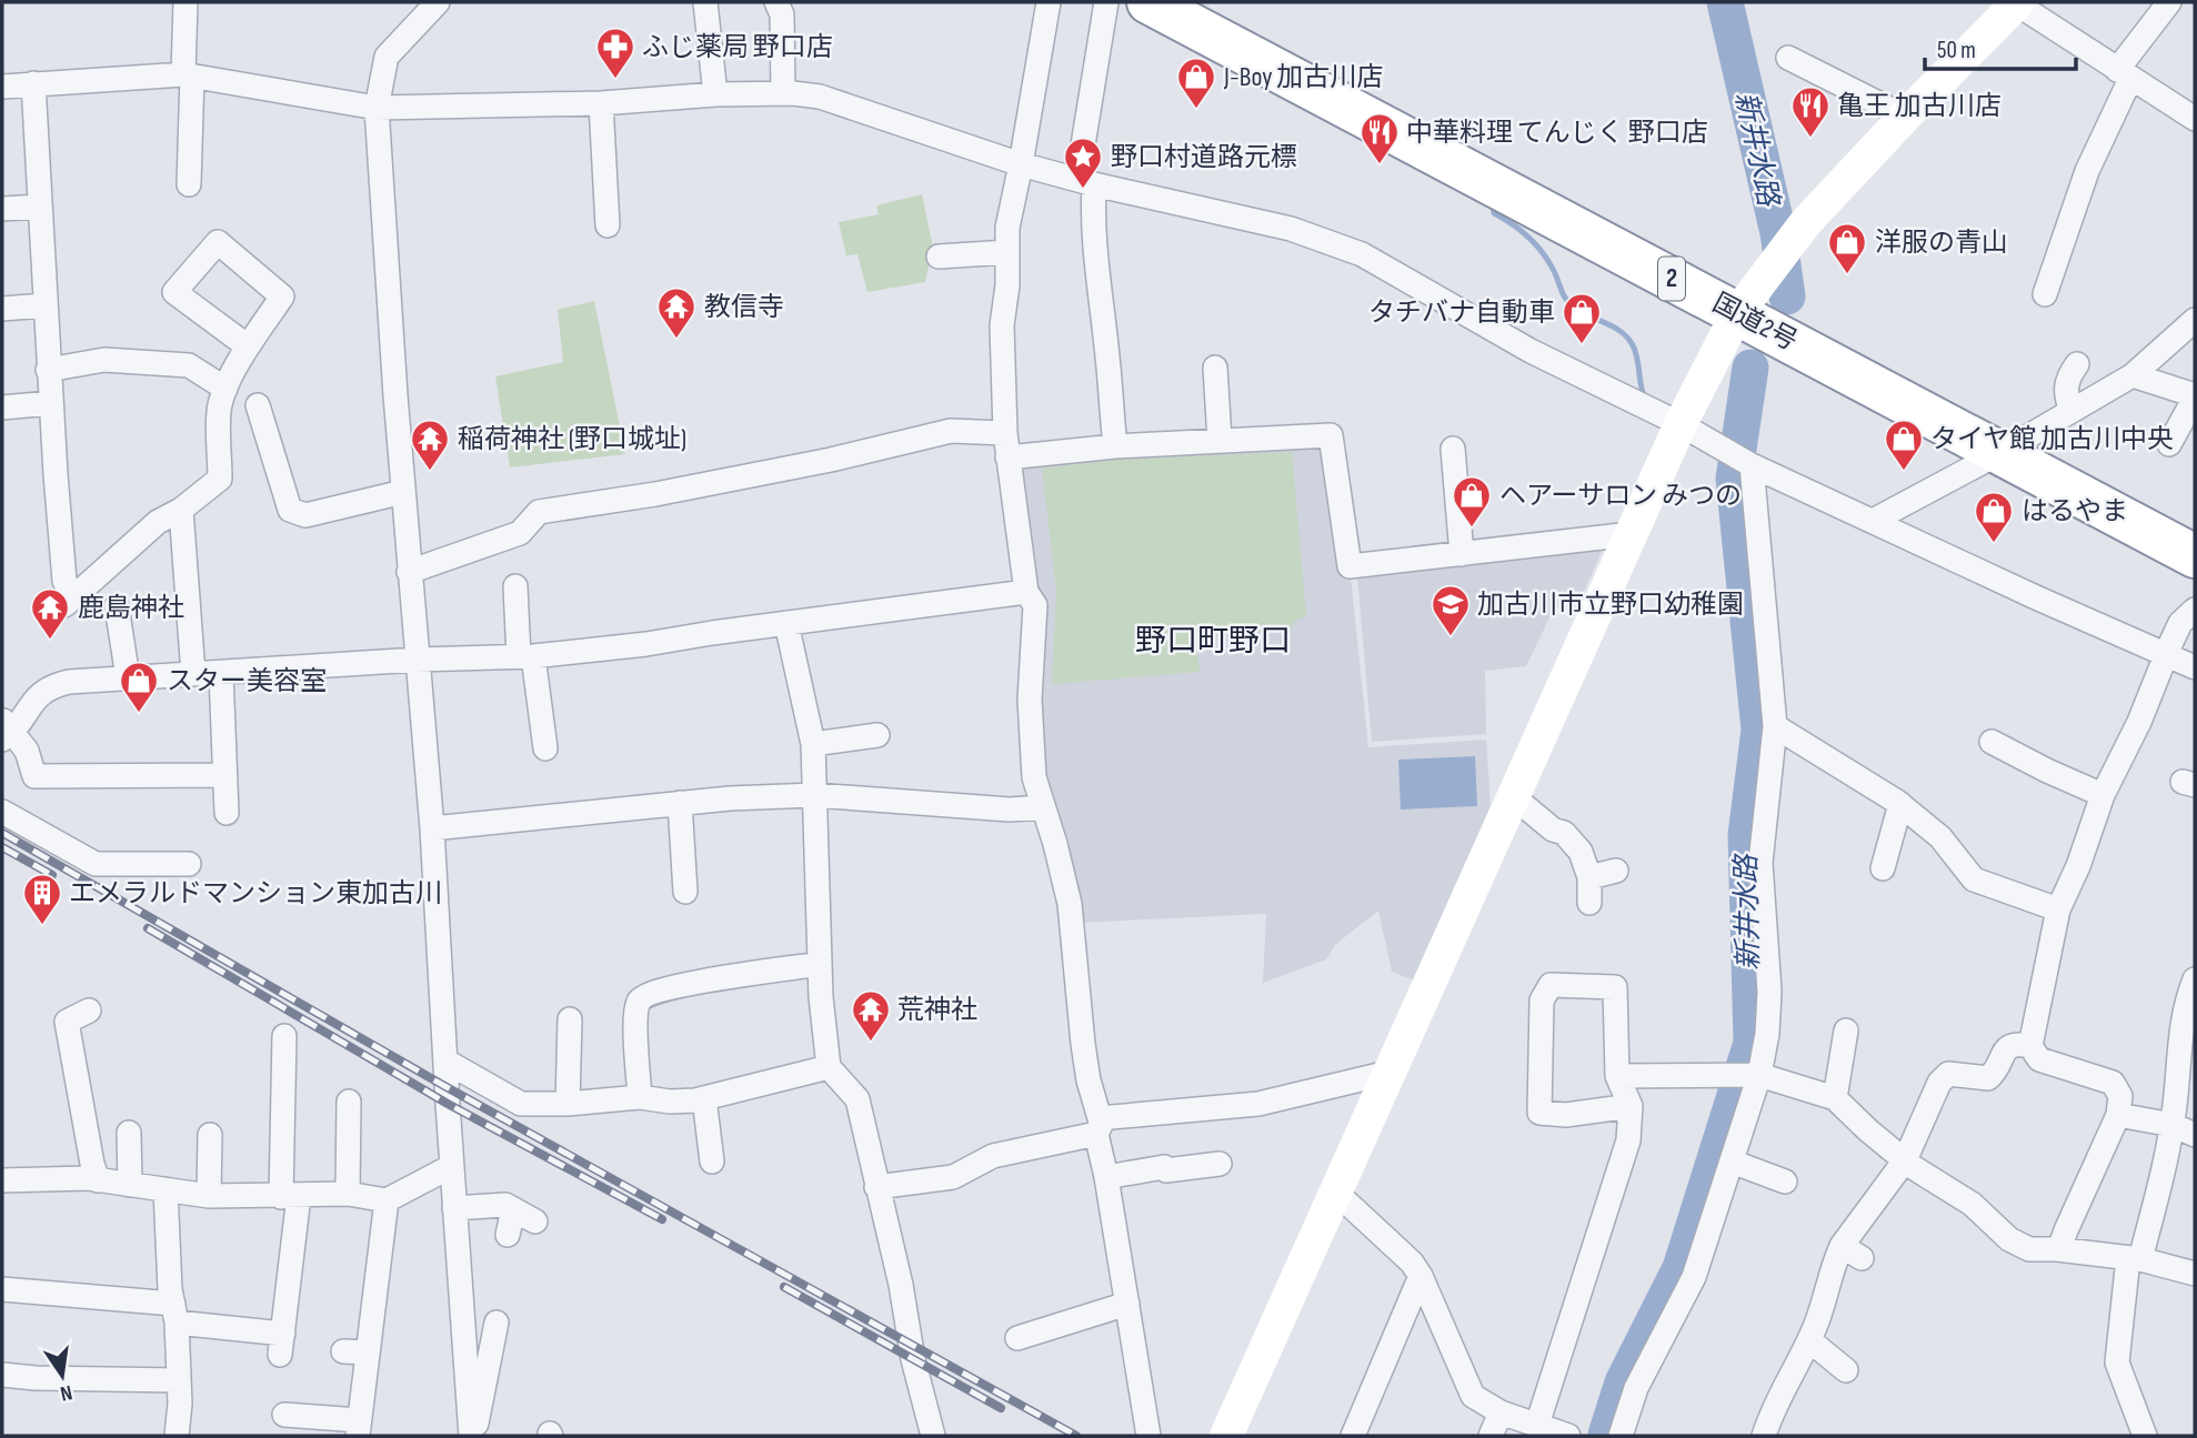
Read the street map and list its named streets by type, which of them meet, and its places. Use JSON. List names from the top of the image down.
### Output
{
  "streets": {
    "highway": ["2", "国道2号"]
  },
  "districts": ["野口町野口"],
  "water": ["新井水路"],
  "places": {
    "pharmacy": ["ふじ薬局 野口店"],
    "shop": [
      "J-Boy 加古川店",
      "洋服の青山",
      "タチバナ自動車",
      "タイヤ館 加古川中央",
      "ヘアーサロン みつの",
      "はるやま",
      "スター美容室"
    ],
    "restaurant": ["亀王 加古川店", "中華料理 てんじく 野口店"],
    "place": ["野口村道路元標"],
    "temple": [
      "教信寺",
      "稲荷神社 (野口城址)",
      "鹿島神社",
      "荒神社"
    ],
    "school or university": ["加古川市立野口幼稚園"],
    "building": ["エメラルドマンション東加古川"]
  },
  "scale_bar": "50 m",
  "north": "bottom"
}
